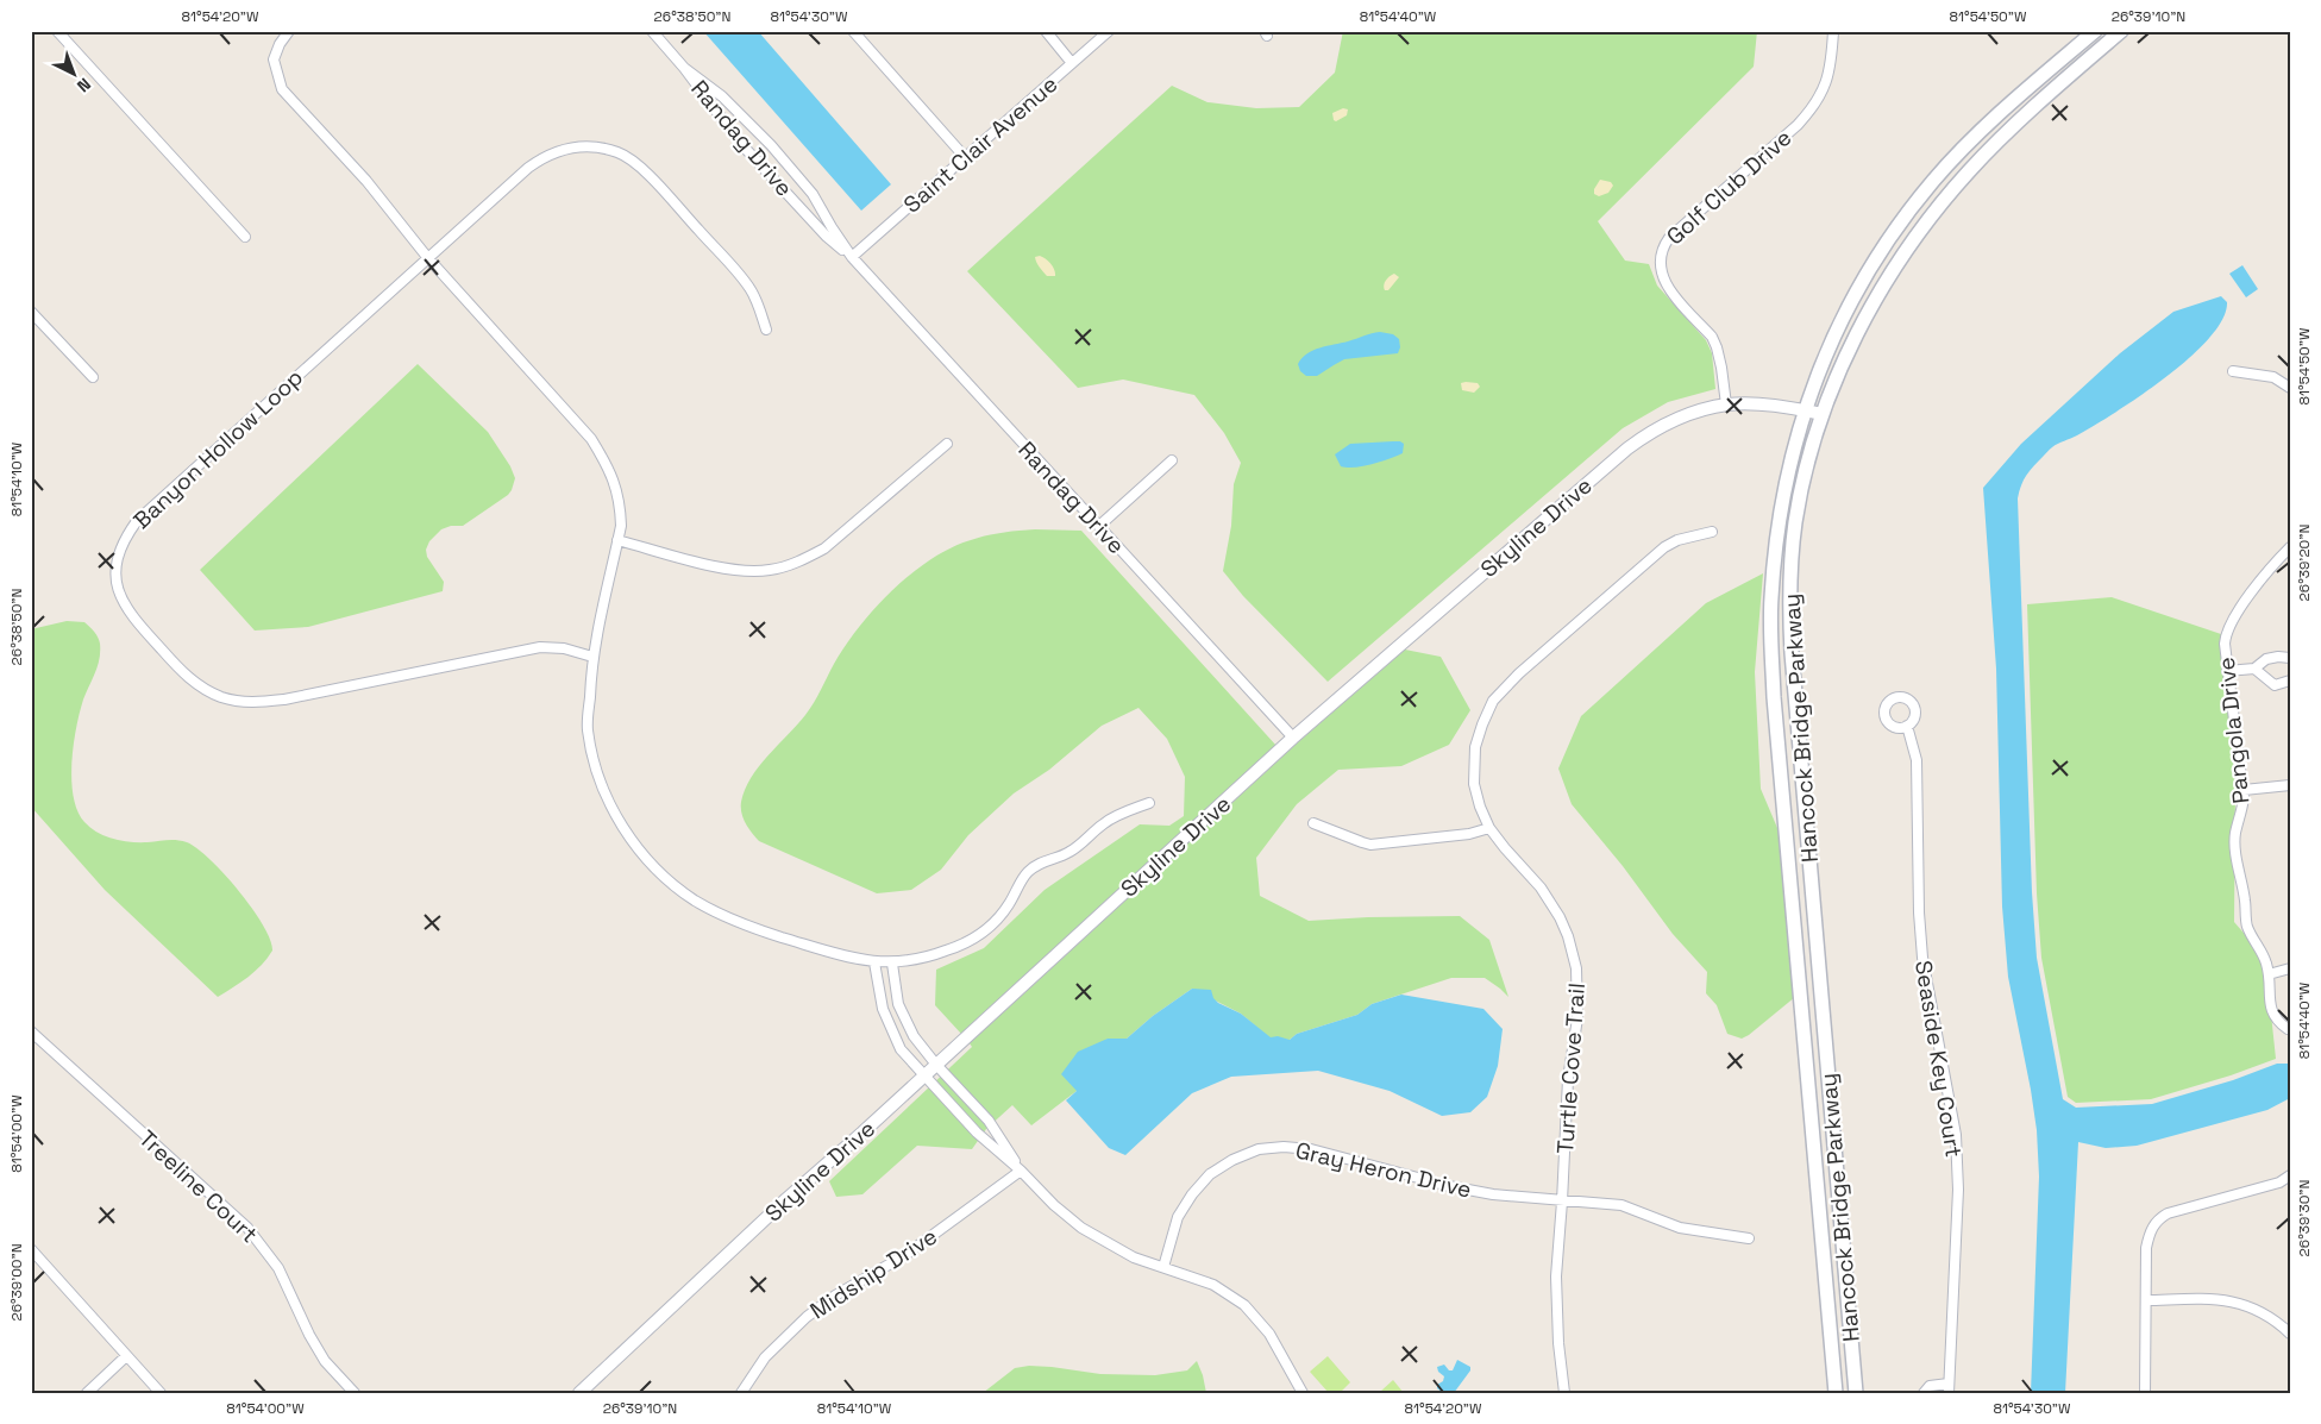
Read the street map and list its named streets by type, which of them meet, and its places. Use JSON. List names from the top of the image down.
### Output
{
  "streets": {
    "main road": ["Hancock Bridge Parkway"],
    "street": [
      "Randag Drive",
      "Saint Clair Avenue",
      "Golf Club Drive",
      "Banyon Hollow Loop",
      "Skyline Drive",
      "Pangola Drive",
      "Seaside Key Court",
      "Turtle Cove Trail",
      "Gray Heron Drive",
      "Treeline Court",
      "Midship Drive"
    ]
  },
  "crossings": [
    ["Randag Drive", "Saint Clair Avenue"],
    ["Randag Drive", "Skyline Drive"],
    ["Golf Club Drive", "Skyline Drive"],
    ["Skyline Drive", "Hancock Bridge Parkway"],
    ["Turtle Cove Trail", "Gray Heron Drive"]
  ],
  "north": "bottom right",
  "coordinates": [
    "81°54'20\"W",
    "26°38'50\"N",
    "81°54'30\"W",
    "81°54'40\"W",
    "81°54'50\"W",
    "26°39'10\"N",
    "81°54'10\"W",
    "26°39'20\"N",
    "81°54'00\"W",
    "26°39'30\"N",
    "26°39'00\"N"
  ]
}
